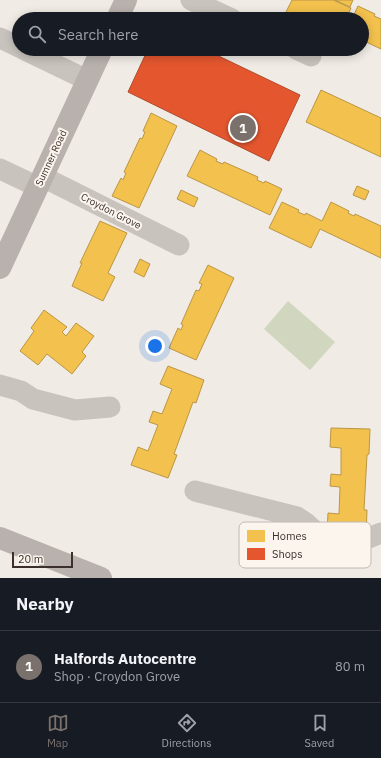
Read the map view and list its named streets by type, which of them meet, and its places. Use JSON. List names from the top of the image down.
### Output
{
  "streets": {
    "main road": ["Sumner Road"],
    "street": ["Croydon Grove"]
  },
  "crossings": [
    ["Sumner Road", "Croydon Grove"]
  ],
  "legend": ["Homes", "Shops"],
  "scale_bar": "20 m",
  "page": {
    "search": "Search here",
    "pins": "1",
    "scale": "20 m",
    "heading": "Nearby",
    "list": [
      {
        "mark": "1",
        "name": "Halfords Autocentre",
        "note": "Shop · Croydon Grove",
        "value": "80 m"
      }
    ],
    "nav": ["Map", "Directions", "Saved"]
  }
}
